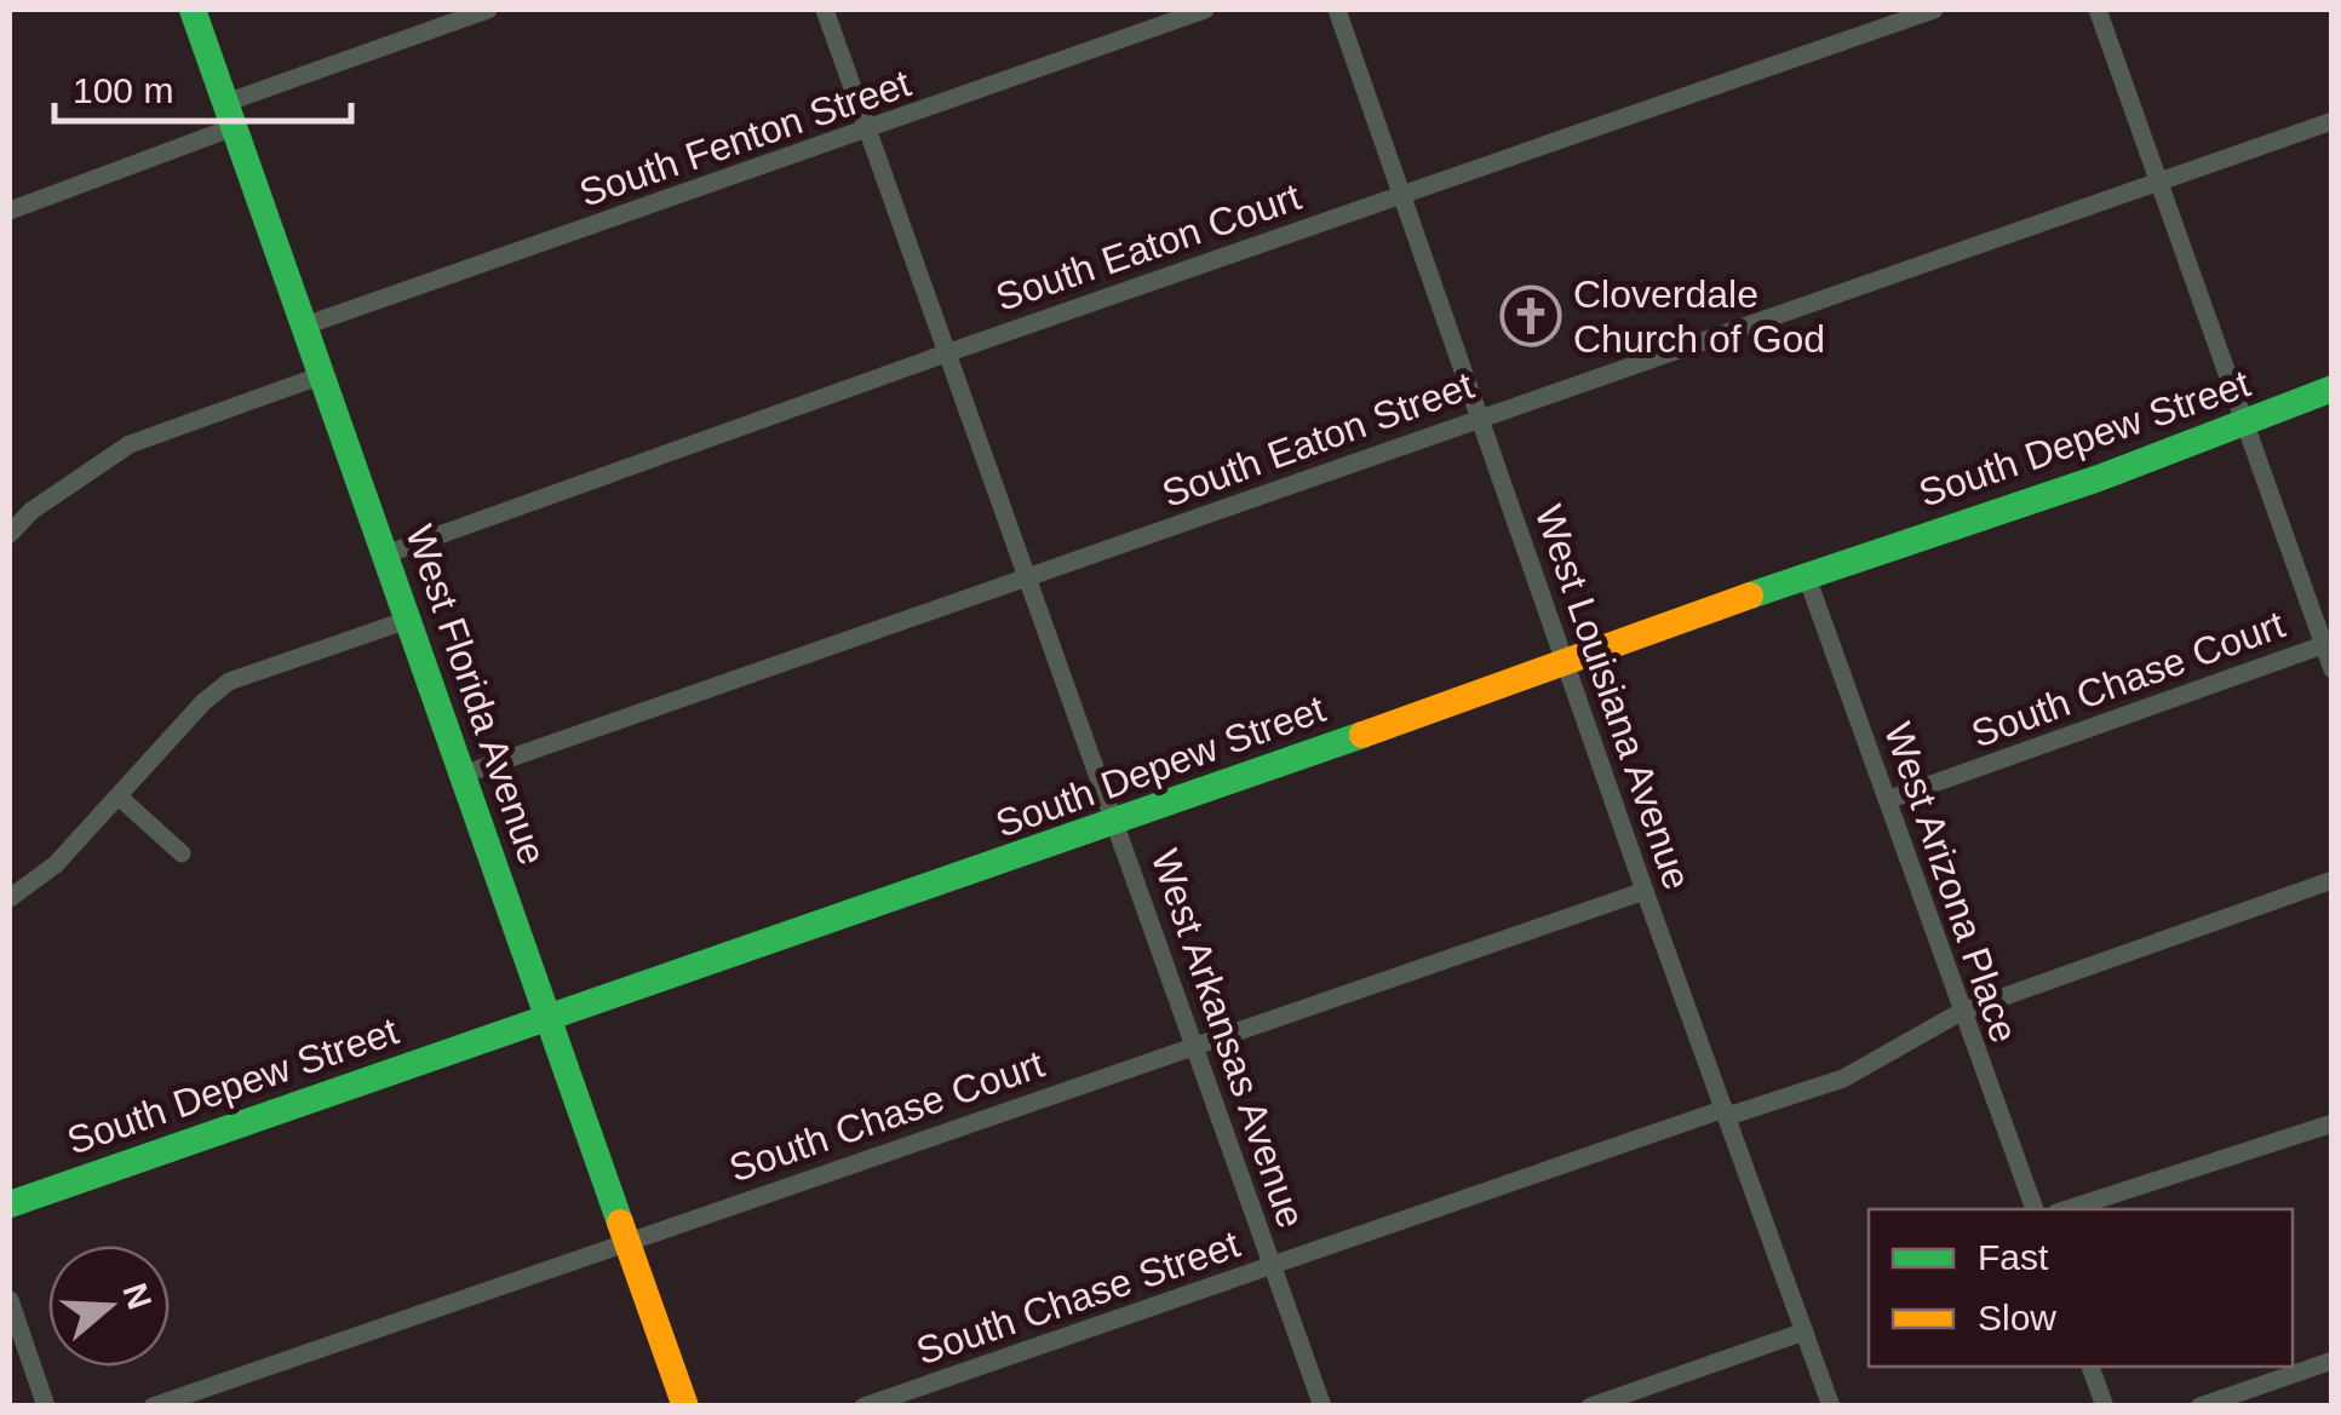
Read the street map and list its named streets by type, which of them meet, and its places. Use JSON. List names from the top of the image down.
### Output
{
  "streets": {
    "street": [
      "South Fenton Street",
      "South Eaton Court",
      "South Depew Street",
      "South Eaton Street",
      "South Chase Court",
      "West Florida Avenue",
      "West Louisiana Avenue",
      "West Arizona Place",
      "West Arkansas Avenue",
      "South Chase Street"
    ]
  },
  "crossings": [
    ["South Fenton Street", "West Florida Avenue"],
    ["South Fenton Street", "West Arkansas Avenue"],
    ["South Eaton Court", "West Florida Avenue"],
    ["South Eaton Court", "West Louisiana Avenue"],
    ["South Eaton Court", "West Arkansas Avenue"],
    ["South Depew Street", "West Florida Avenue"],
    ["South Depew Street", "West Louisiana Avenue"],
    ["South Depew Street", "West Arizona Place"],
    ["South Depew Street", "West Arkansas Avenue"],
    ["South Eaton Street", "West Florida Avenue"],
    ["South Eaton Street", "West Louisiana Avenue"],
    ["South Eaton Street", "West Arkansas Avenue"],
    ["South Chase Court", "West Florida Avenue"],
    ["South Chase Court", "West Louisiana Avenue"],
    ["South Chase Court", "West Arizona Place"],
    ["South Chase Court", "West Arkansas Avenue"],
    ["West Louisiana Avenue", "South Chase Street"],
    ["West Arizona Place", "South Chase Street"],
    ["West Arkansas Avenue", "South Chase Street"]
  ],
  "places": {
    "church": ["Cloverdale Church of God"]
  },
  "legend": ["Fast", "Slow"],
  "scale_bar": "100 m",
  "north": "right"
}
